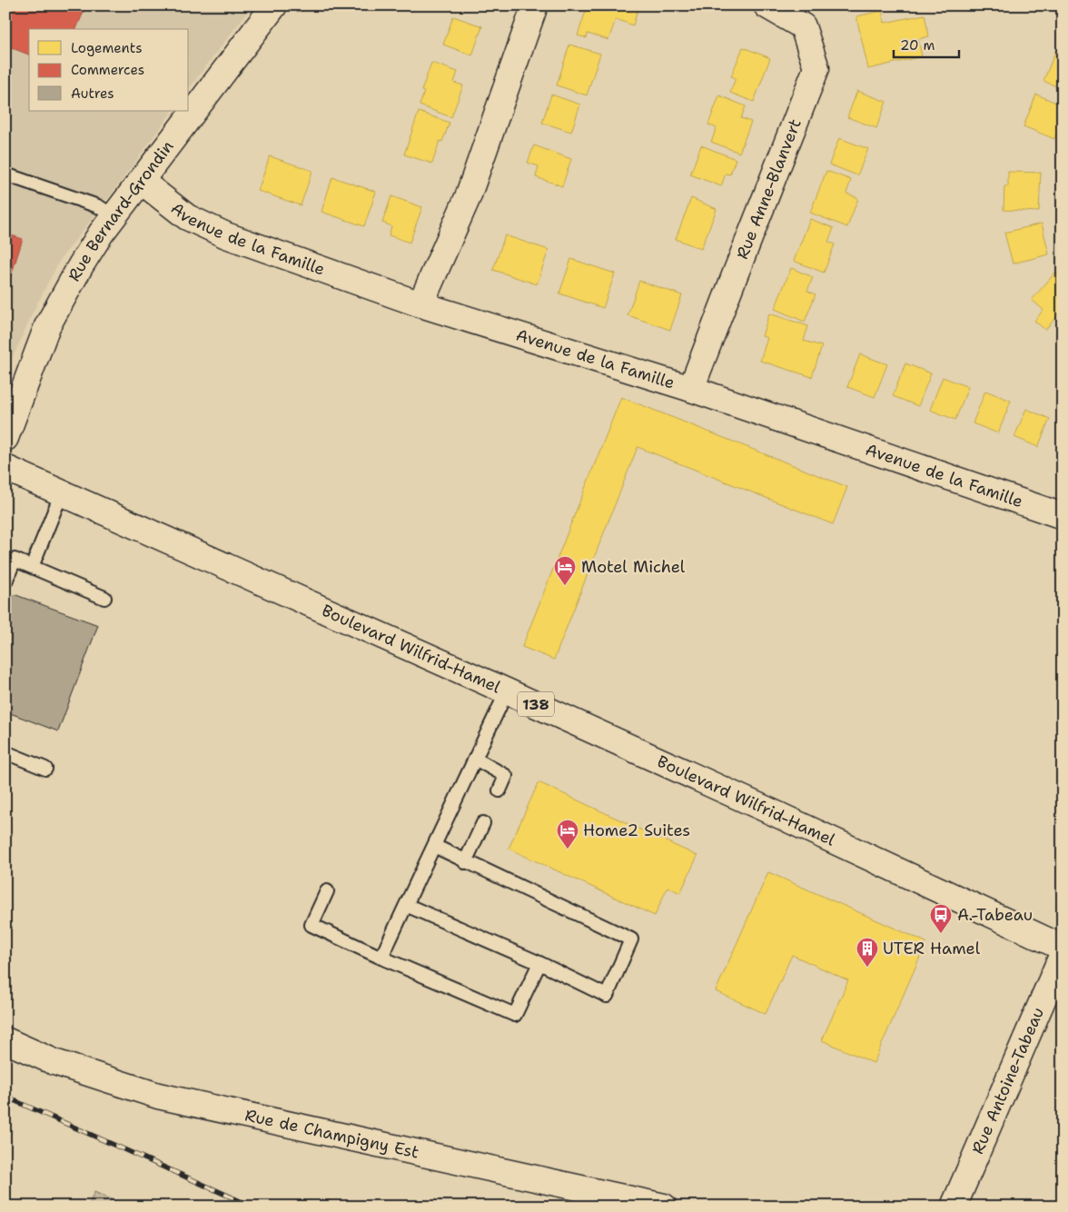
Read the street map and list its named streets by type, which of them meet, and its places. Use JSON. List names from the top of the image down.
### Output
{
  "streets": {
    "street": [
      "Rue Anne-Blanvert",
      "Rue Bernard-Grondin",
      "Avenue de la Famille",
      "Boulevard Wilfrid-Hamel",
      "138",
      "Rue Antoine-Tabeau",
      "Rue de Champigny Est"
    ]
  },
  "crossings": [
    ["Rue Anne-Blanvert", "Avenue de la Famille"],
    ["Rue Bernard-Grondin", "Avenue de la Famille"]
  ],
  "places": {
    "hotel": ["Motel Michel", "Home2 Suites"],
    "bus stop": ["A.-Tabeau"],
    "building": ["UTER Hamel"]
  },
  "legend": ["Logements", "Commerces", "Autres"],
  "scale_bar": "20 m"
}
